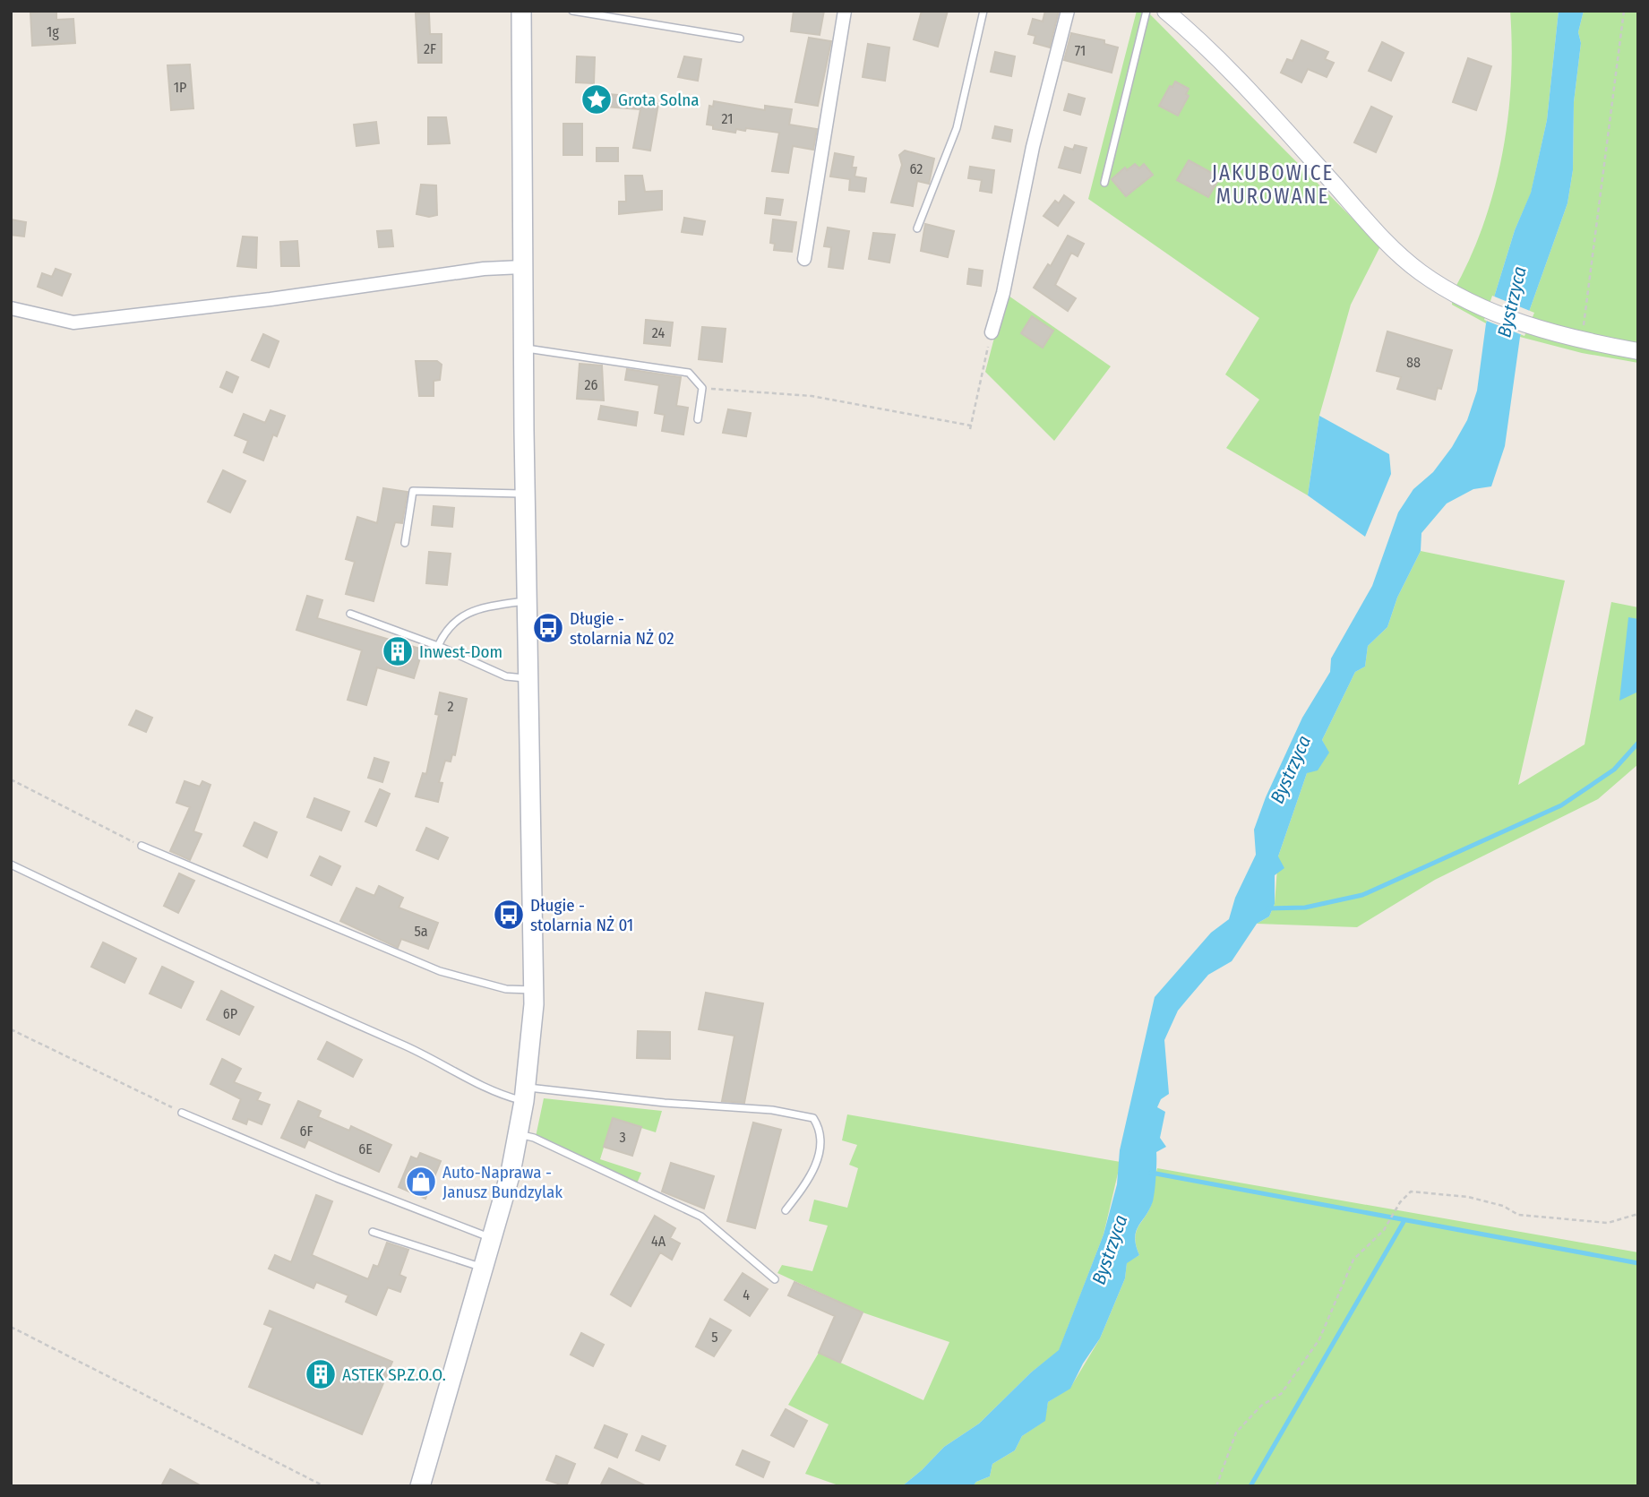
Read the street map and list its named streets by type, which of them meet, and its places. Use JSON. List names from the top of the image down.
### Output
{
  "districts": ["JAKUBOWICE MUROWANE"],
  "water": ["Bystrzyca"],
  "places": {
    "place": ["Grota Solna"],
    "bus stop": ["Długie - stolarnia NŻ 02", "Długie - stolarnia NŻ 01"],
    "building": ["Inwest-Dom", "ASTEK SP.Z.O.O."],
    "shop": ["Auto-Naprawa - Janusz Bundzylak"]
  },
  "house_numbers": [
    "1g",
    "2F",
    "71",
    "1P",
    "21",
    "62",
    "24",
    "88",
    "26",
    "2",
    "5a",
    "6P",
    "6F",
    "3",
    "6E",
    "4A",
    "4",
    "5"
  ]
}
